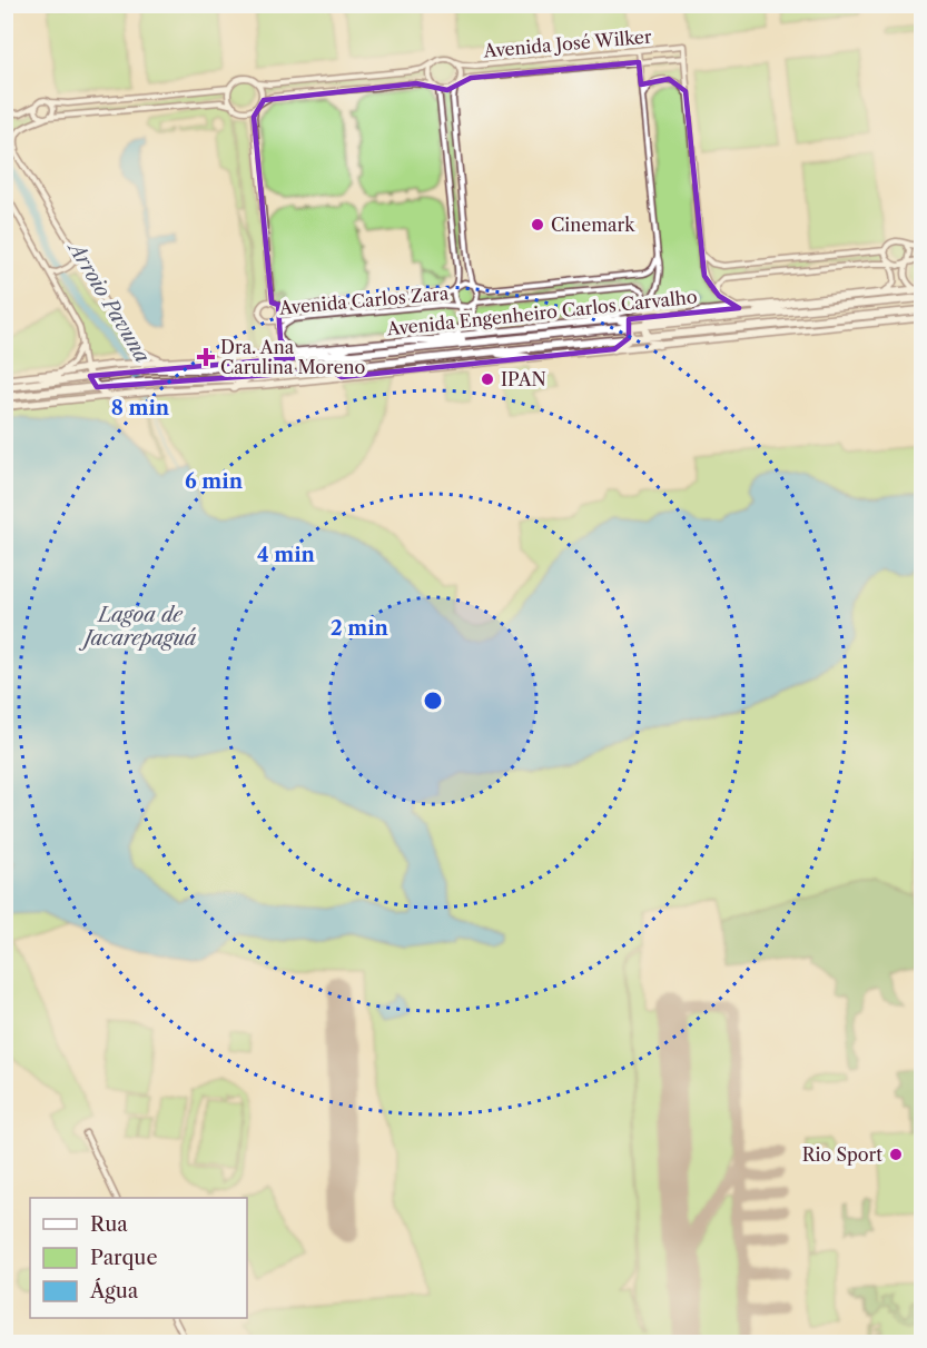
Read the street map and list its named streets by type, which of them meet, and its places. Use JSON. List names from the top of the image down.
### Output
{
  "streets": {
    "highway": ["Avenida Engenheiro Carlos Carvalho"],
    "street": ["Avenida José Wilker", "Avenida Carlos Zara"]
  },
  "water": ["Arroio Pavuna", "Lagoa de Jacarepaguá"],
  "places": {
    "other": ["Cinemark", "IPAN", "Rio Sport"],
    "health": ["Dra. Ana Carulina Moreno"]
  },
  "legend": ["Rua", "Parque", "Água"],
  "rings": [
    "8 min",
    "6 min",
    "4 min",
    "2 min"
  ]
}
